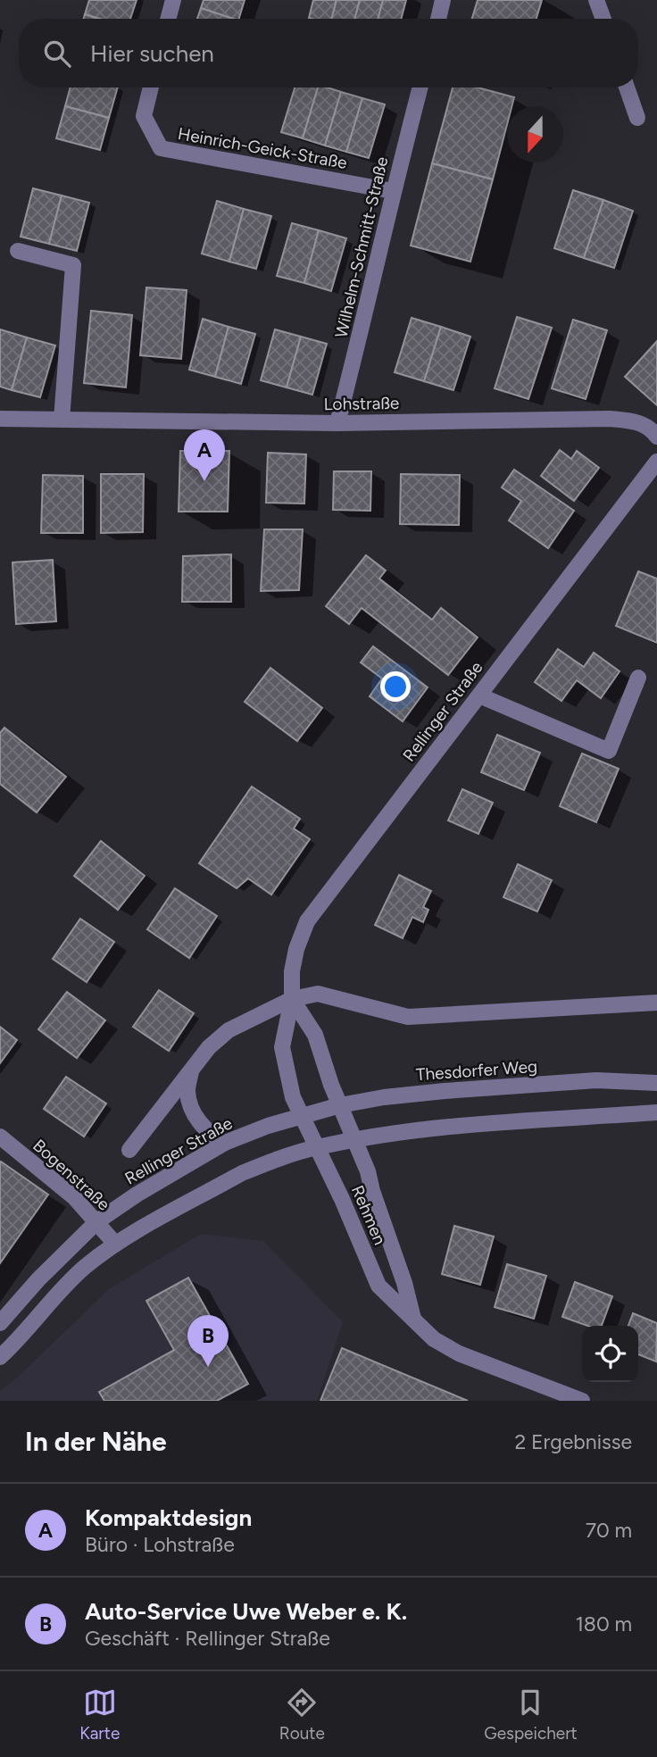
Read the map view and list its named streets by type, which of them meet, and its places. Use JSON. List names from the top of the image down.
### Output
{
  "streets": {
    "street": [
      "Heinrich-Geick-Straße",
      "Wilhelm-Schmitt-Straße",
      "Lohstraße",
      "Rellinger Straße",
      "Thesdorfer Weg",
      "Bogenstraße",
      "Rehmen"
    ]
  },
  "crossings": [
    ["Heinrich-Geick-Straße", "Wilhelm-Schmitt-Straße"],
    ["Wilhelm-Schmitt-Straße", "Lohstraße"],
    ["Rellinger Straße", "Thesdorfer Weg"],
    ["Rellinger Straße", "Bogenstraße"],
    ["Rellinger Straße", "Rehmen"],
    ["Thesdorfer Weg", "Rehmen"]
  ],
  "north": "bottom",
  "page": {
    "search": "Hier suchen",
    "pins": ["A", "B"],
    "heading": ["In der Nähe", "2 Ergebnisse"],
    "list": [
      {
        "mark": "A",
        "name": "Kompaktdesign",
        "note": "Büro · Lohstraße",
        "value": "70 m"
      },
      {
        "mark": "B",
        "name": "Auto-Service Uwe Weber e. K.",
        "note": "Geschäft · Rellinger Straße",
        "value": "180 m"
      }
    ],
    "nav": ["Karte", "Route", "Gespeichert"]
  }
}
